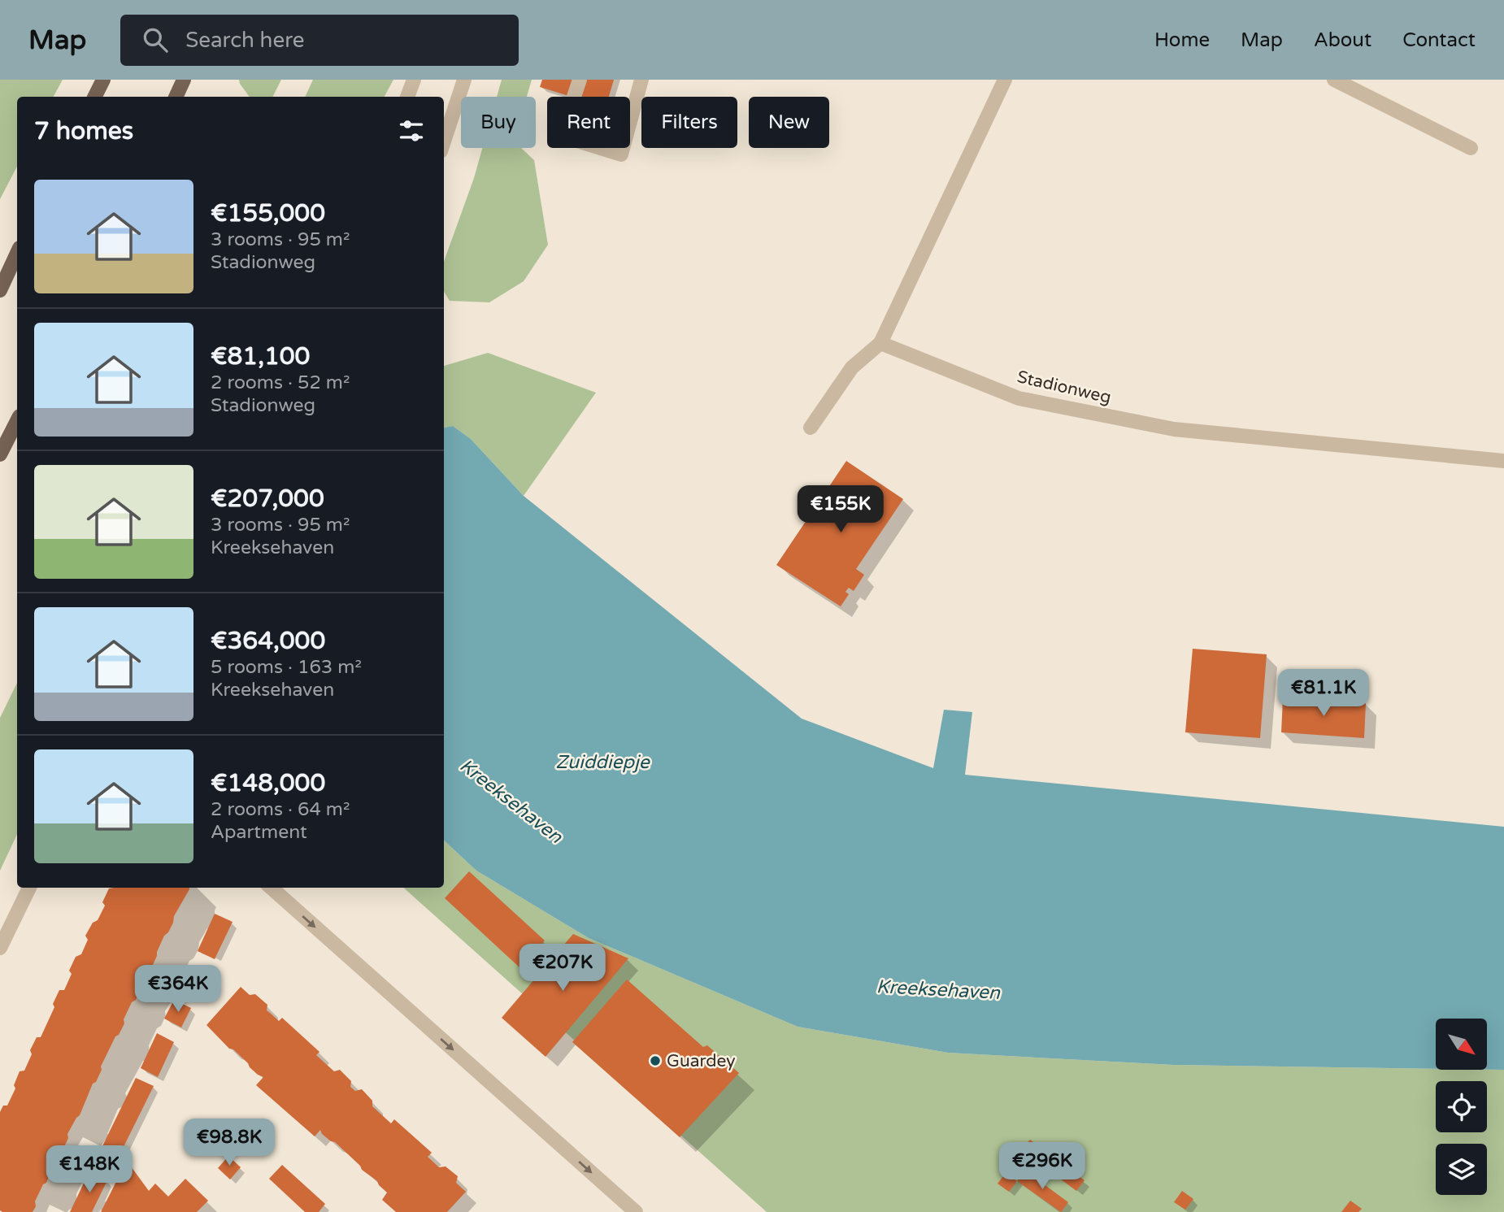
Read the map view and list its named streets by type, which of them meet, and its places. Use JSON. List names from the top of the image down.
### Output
{
  "streets": {
    "street": ["Stadionweg"]
  },
  "water": ["Zuiddiepje", "Kreeksehaven"],
  "places": ["Guardey"],
  "north": "bottom right",
  "page": {
    "header": "Map",
    "search": "Search here",
    "nav": [
      "Home",
      "Map",
      "About",
      "Contact"
    ],
    "chip": [
      "Buy",
      "Rent",
      "Filters",
      "New"
    ],
    "heading": "7 homes",
    "list": [
      {
        "name": "€155,000",
        "note": "3 rooms · 95 m² · Stadionweg"
      },
      {
        "name": "€81,100",
        "note": "2 rooms · 52 m² · Stadionweg"
      },
      {
        "name": "€207,000",
        "note": "3 rooms · 95 m² · Kreeksehaven"
      },
      {
        "name": "€364,000",
        "note": "5 rooms · 163 m² · Kreeksehaven"
      },
      {
        "name": "€148,000",
        "note": "2 rooms · 64 m² · Apartment"
      }
    ],
    "price": [
      "€155K",
      "€81.1K",
      "€207K",
      "€364K",
      "€98.8K",
      "€296K",
      "€148K"
    ]
  }
}
